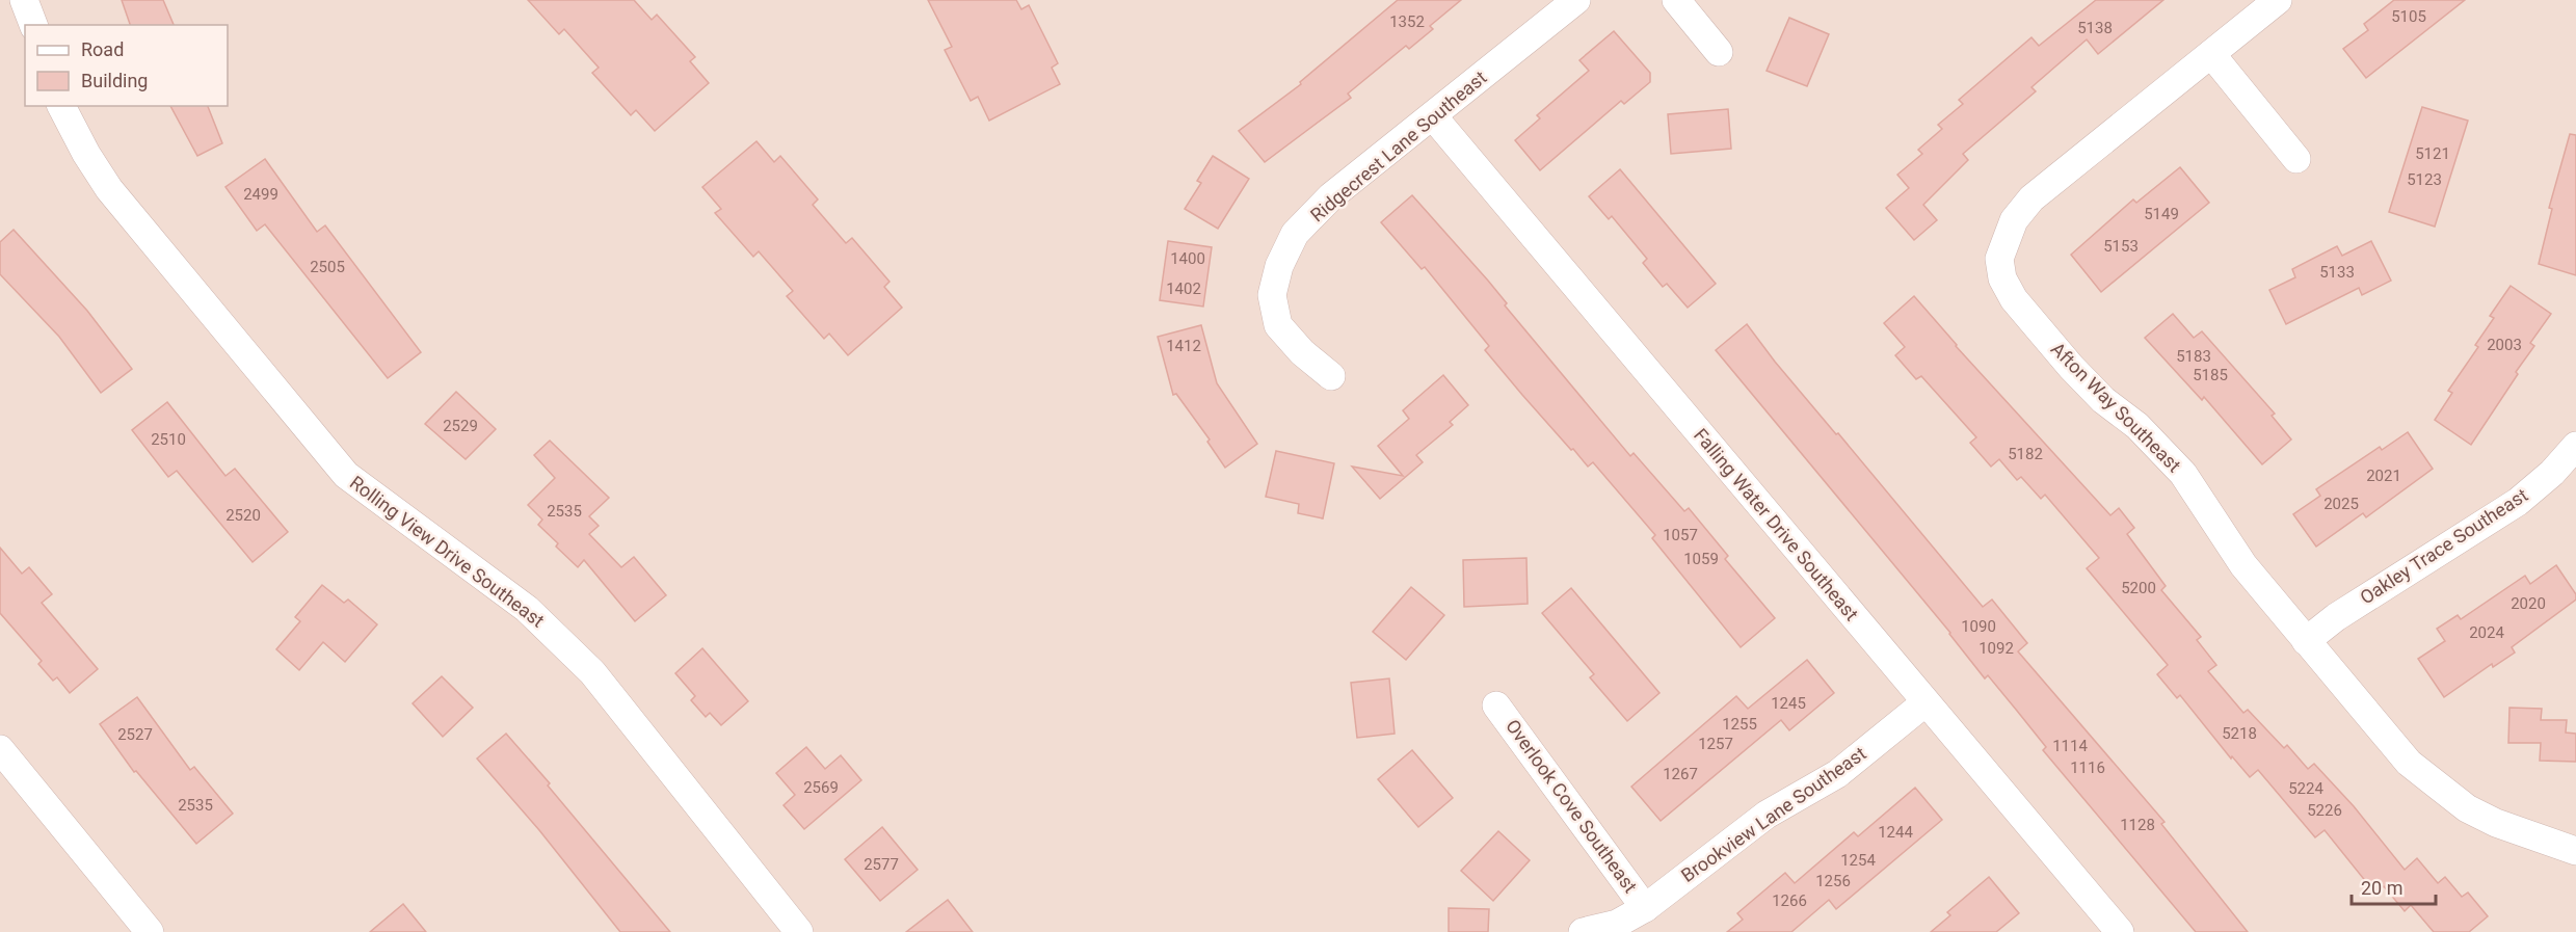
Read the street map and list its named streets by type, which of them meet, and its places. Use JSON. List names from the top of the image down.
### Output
{
  "streets": {
    "street": [
      "Ridgecrest Lane Southeast",
      "Afton Way Southeast",
      "Falling Water Drive Southeast",
      "Oakley Trace Southeast",
      "Rolling View Drive Southeast",
      "Overlook Cove Southeast",
      "Brookview Lane Southeast"
    ]
  },
  "crossings": [
    ["Ridgecrest Lane Southeast", "Falling Water Drive Southeast"],
    ["Afton Way Southeast", "Oakley Trace Southeast"],
    ["Falling Water Drive Southeast", "Brookview Lane Southeast"],
    ["Overlook Cove Southeast", "Brookview Lane Southeast"]
  ],
  "house_numbers": [
    "5105",
    "1352",
    "5138",
    "5121",
    "5123",
    "2499",
    "5149",
    "5153",
    "1400",
    "2505",
    "5133",
    "1402",
    "2003",
    "1412",
    "5183",
    "5185",
    "2529",
    "2510",
    "5182",
    "2021",
    "2025",
    "2535",
    "2520",
    "1057",
    "1059",
    "5200",
    "2020",
    "1090",
    "2024",
    "1092",
    "1245",
    "1255",
    "5218",
    "2527",
    "1257",
    "1114",
    "1116",
    "1267",
    "2569",
    "5224",
    "2535",
    "5226",
    "1128",
    "1244",
    "1254",
    "2577",
    "1256",
    "1266"
  ],
  "legend": ["Road", "Building"],
  "scale_bar": "20 m"
}
